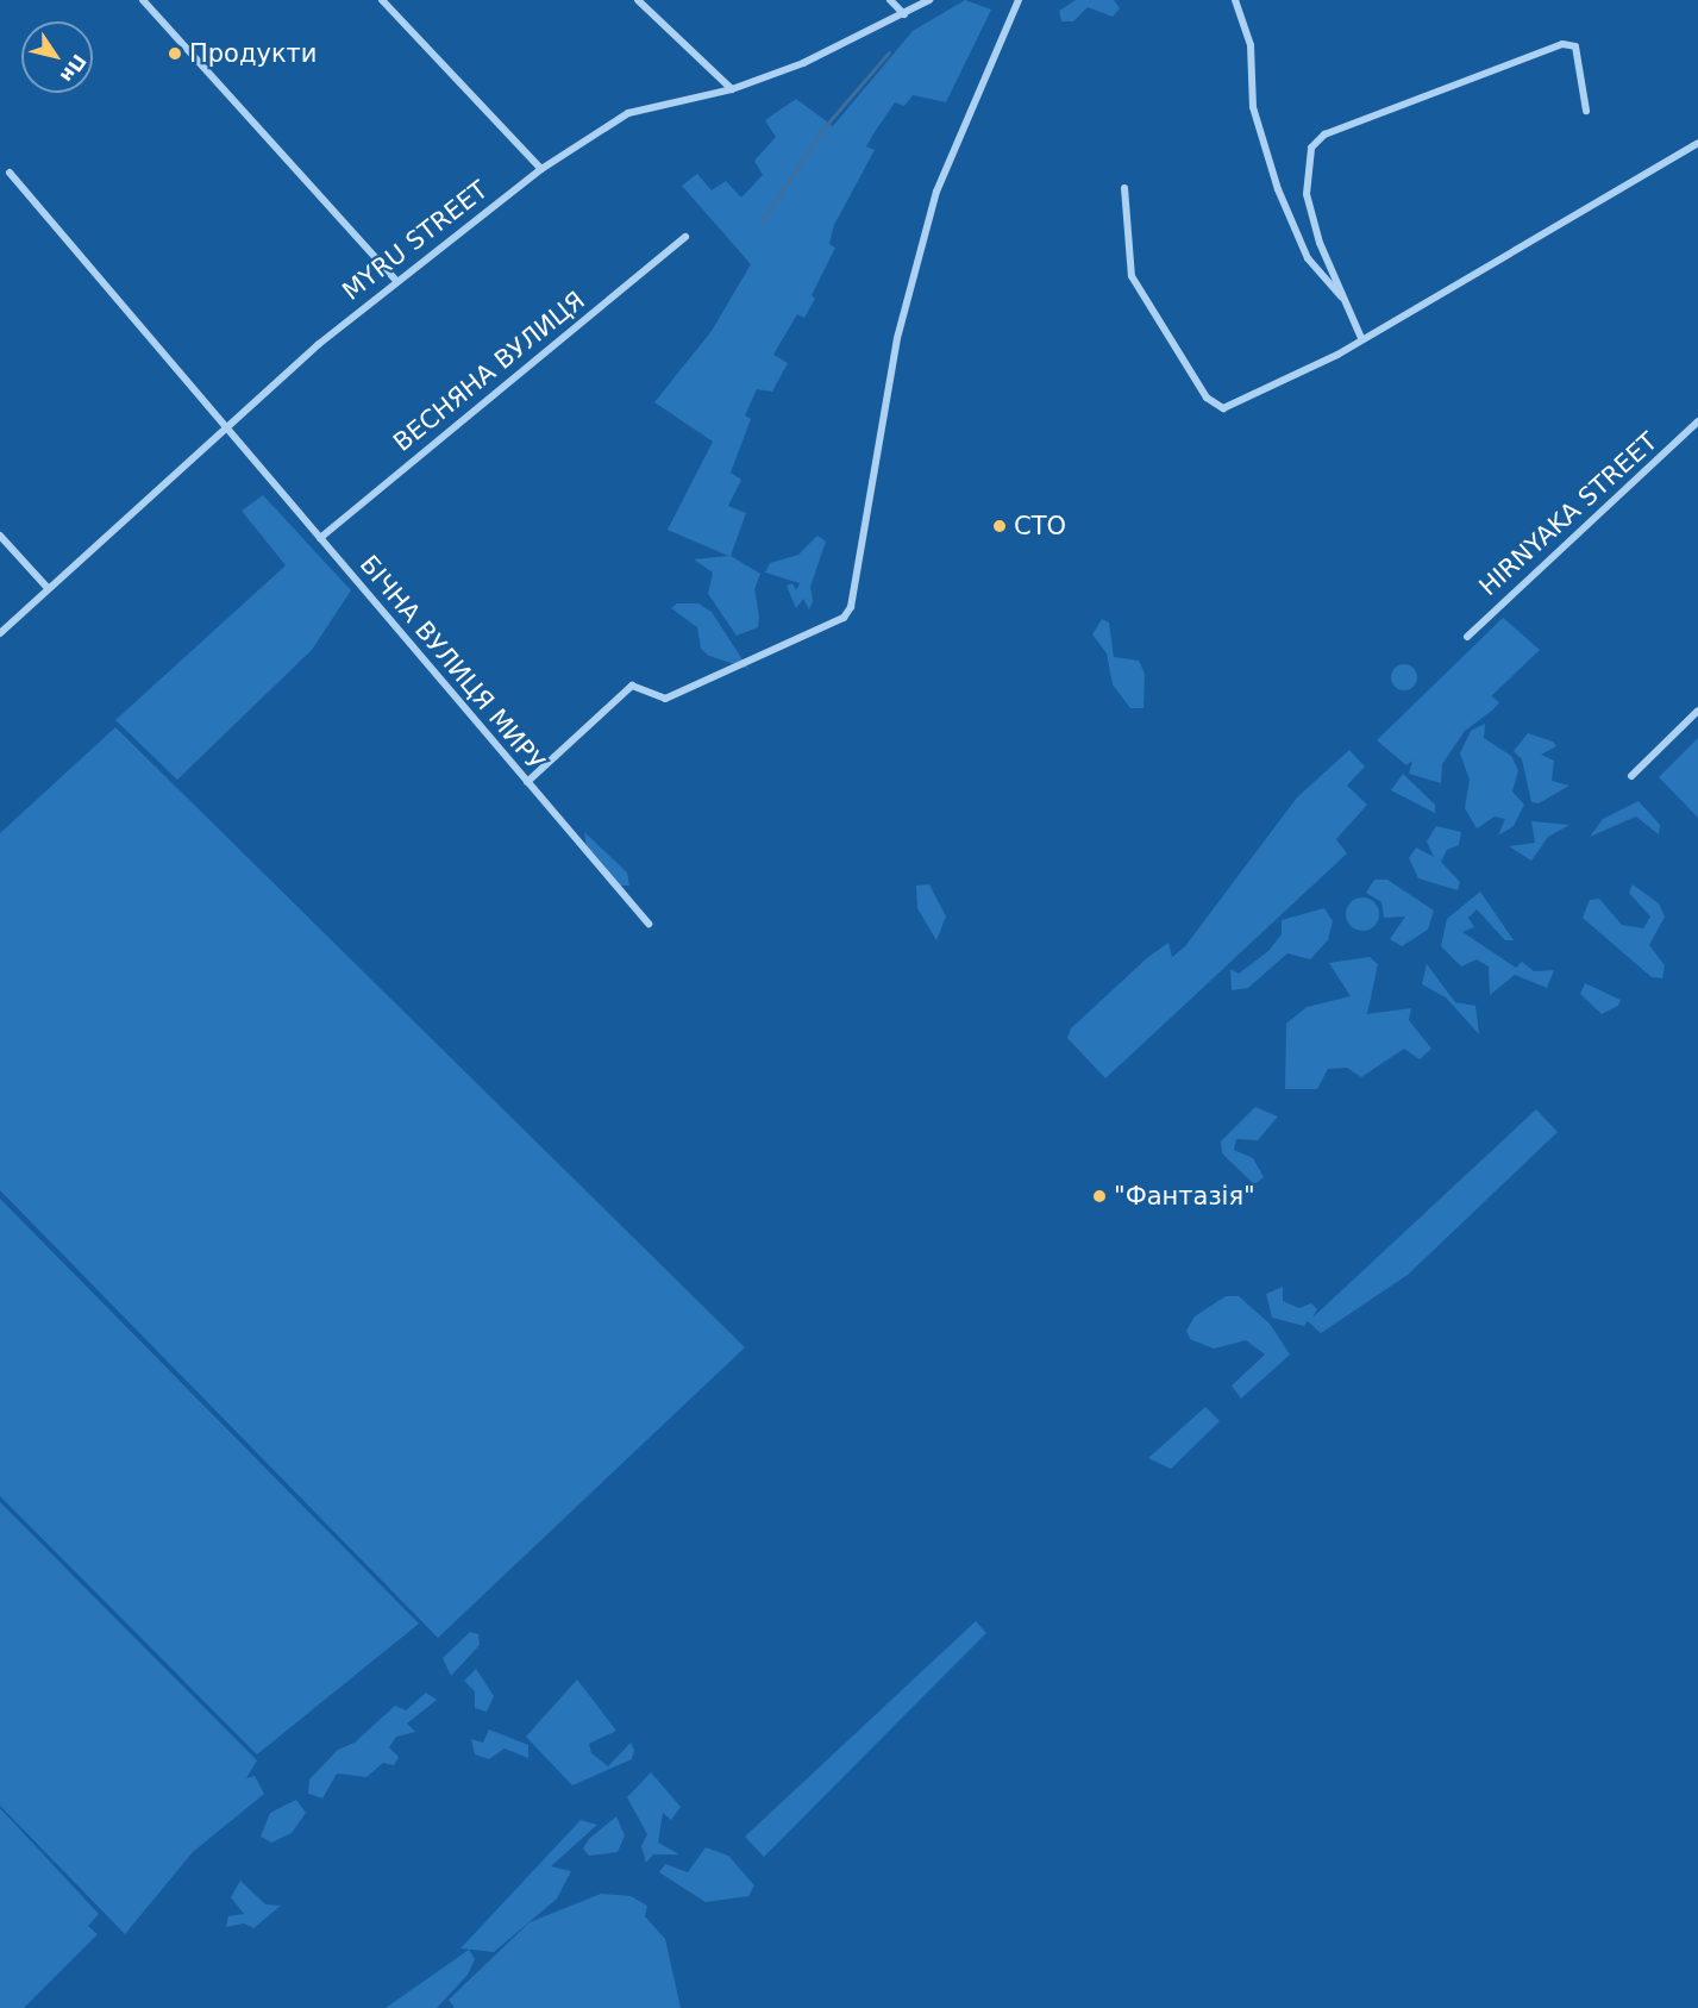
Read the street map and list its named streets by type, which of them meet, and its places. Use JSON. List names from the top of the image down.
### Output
{
  "streets": {
    "street": [
      "MYRU STREET",
      "ВЕСНЯНА ВУЛИЦЯ",
      "HIRNYAKA STREET",
      "БІЧНА ВУЛИЦЯ МИРУ"
    ]
  },
  "crossings": [
    ["MYRU STREET", "БІЧНА ВУЛИЦЯ МИРУ"],
    ["ВЕСНЯНА ВУЛИЦЯ", "БІЧНА ВУЛИЦЯ МИРУ"]
  ],
  "places": ["Продукти", "СТО", "\"Фантазія\""],
  "north": "bottom right"
}
